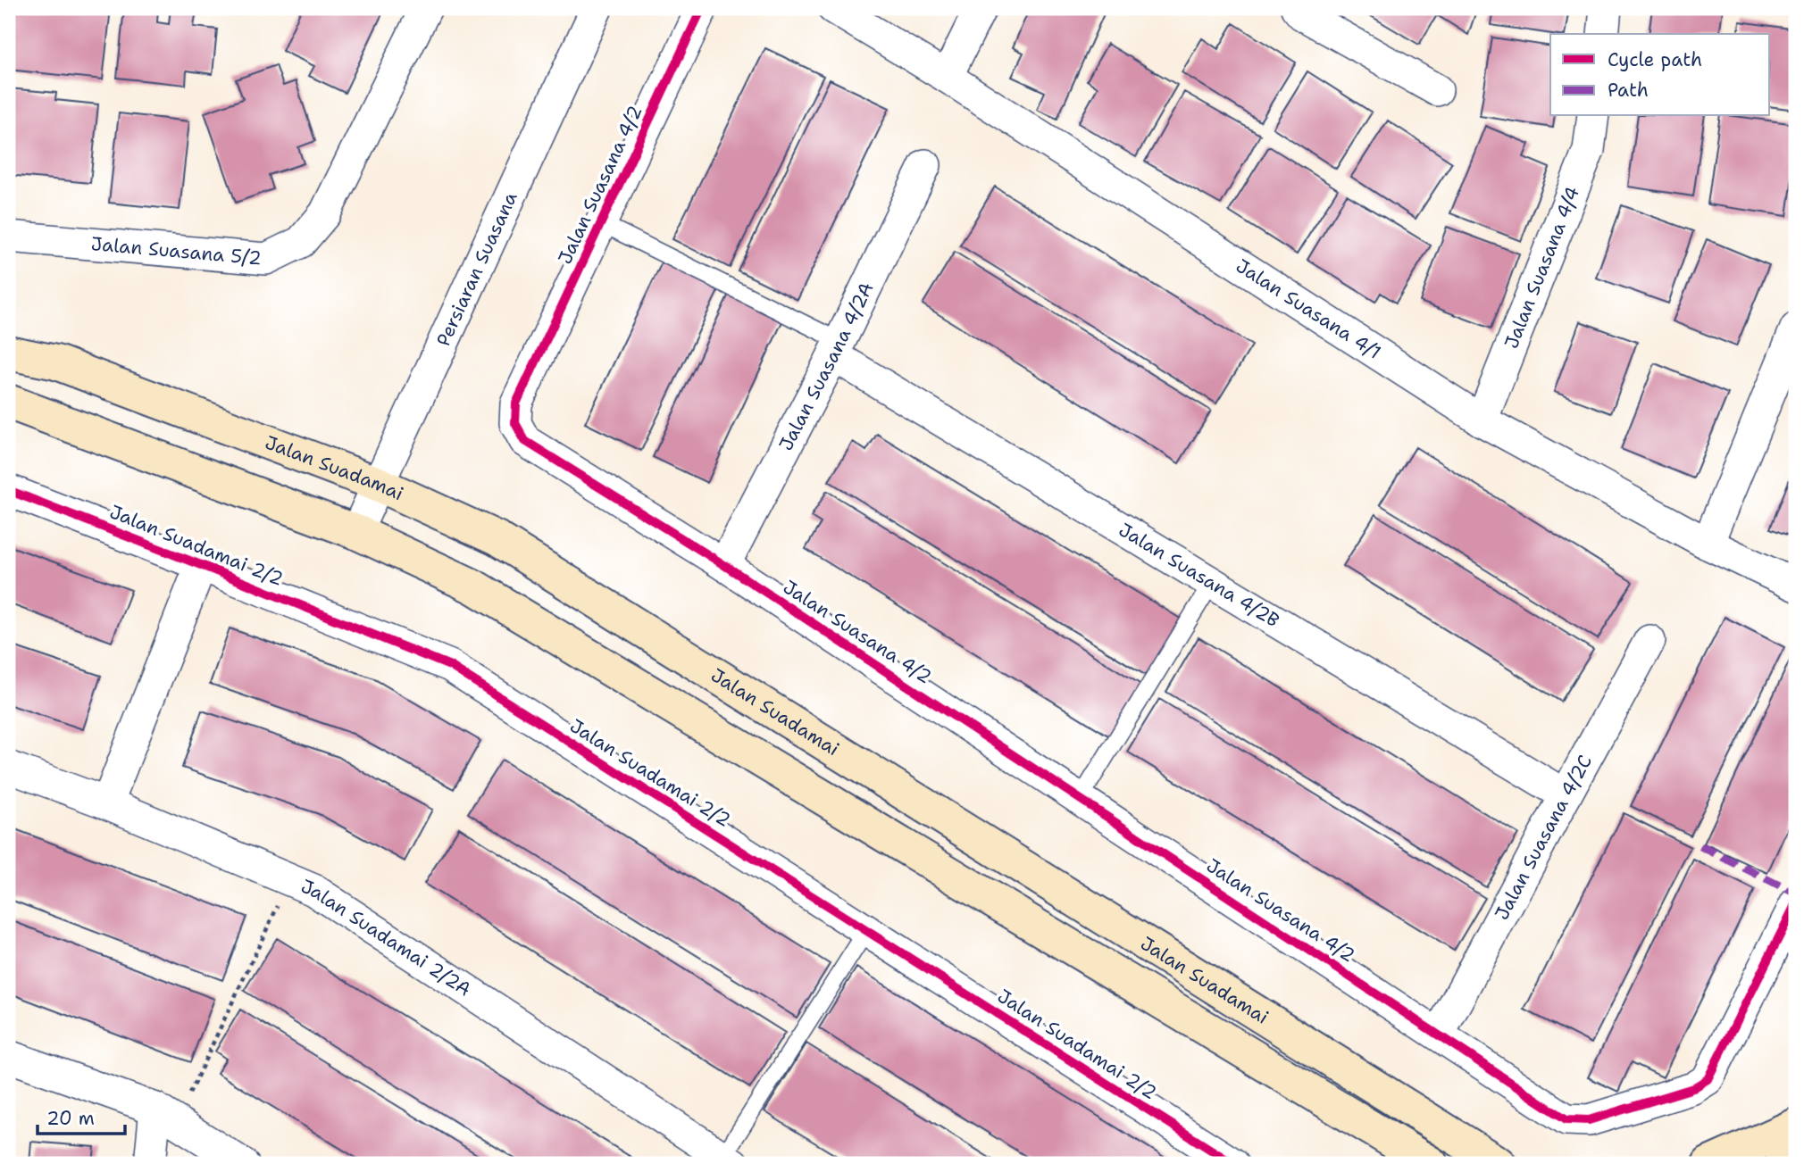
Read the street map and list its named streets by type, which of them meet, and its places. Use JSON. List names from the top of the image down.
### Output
{
  "streets": {
    "main road": ["Jalan Suadamai"],
    "street": [
      "Jalan Suasana 4/2",
      "Jalan Suasana 5/2",
      "Jalan Suasana 4/4",
      "Persiaran Suasana",
      "Jalan Suasana 4/1",
      "Jalan Suasana 4/2A",
      "Jalan Suadamai 2/2",
      "Jalan Suasana 4/2B",
      "Jalan Suasana 4/2C",
      "Jalan Suadamai 2/2A"
    ]
  },
  "crossings": [
    ["Jalan Suasana 4/2", "Jalan Suasana 4/2A"],
    ["Jalan Suasana 4/2", "Jalan Suasana 4/2C"],
    ["Jalan Suasana 4/4", "Jalan Suasana 4/1"],
    ["Persiaran Suasana", "Jalan Suadamai"],
    ["Jalan Suasana 4/2A", "Jalan Suasana 4/2B"],
    ["Jalan Suasana 4/2B", "Jalan Suasana 4/2C"]
  ],
  "legend": ["Cycle path", "Path"],
  "scale_bar": "20 m"
}
